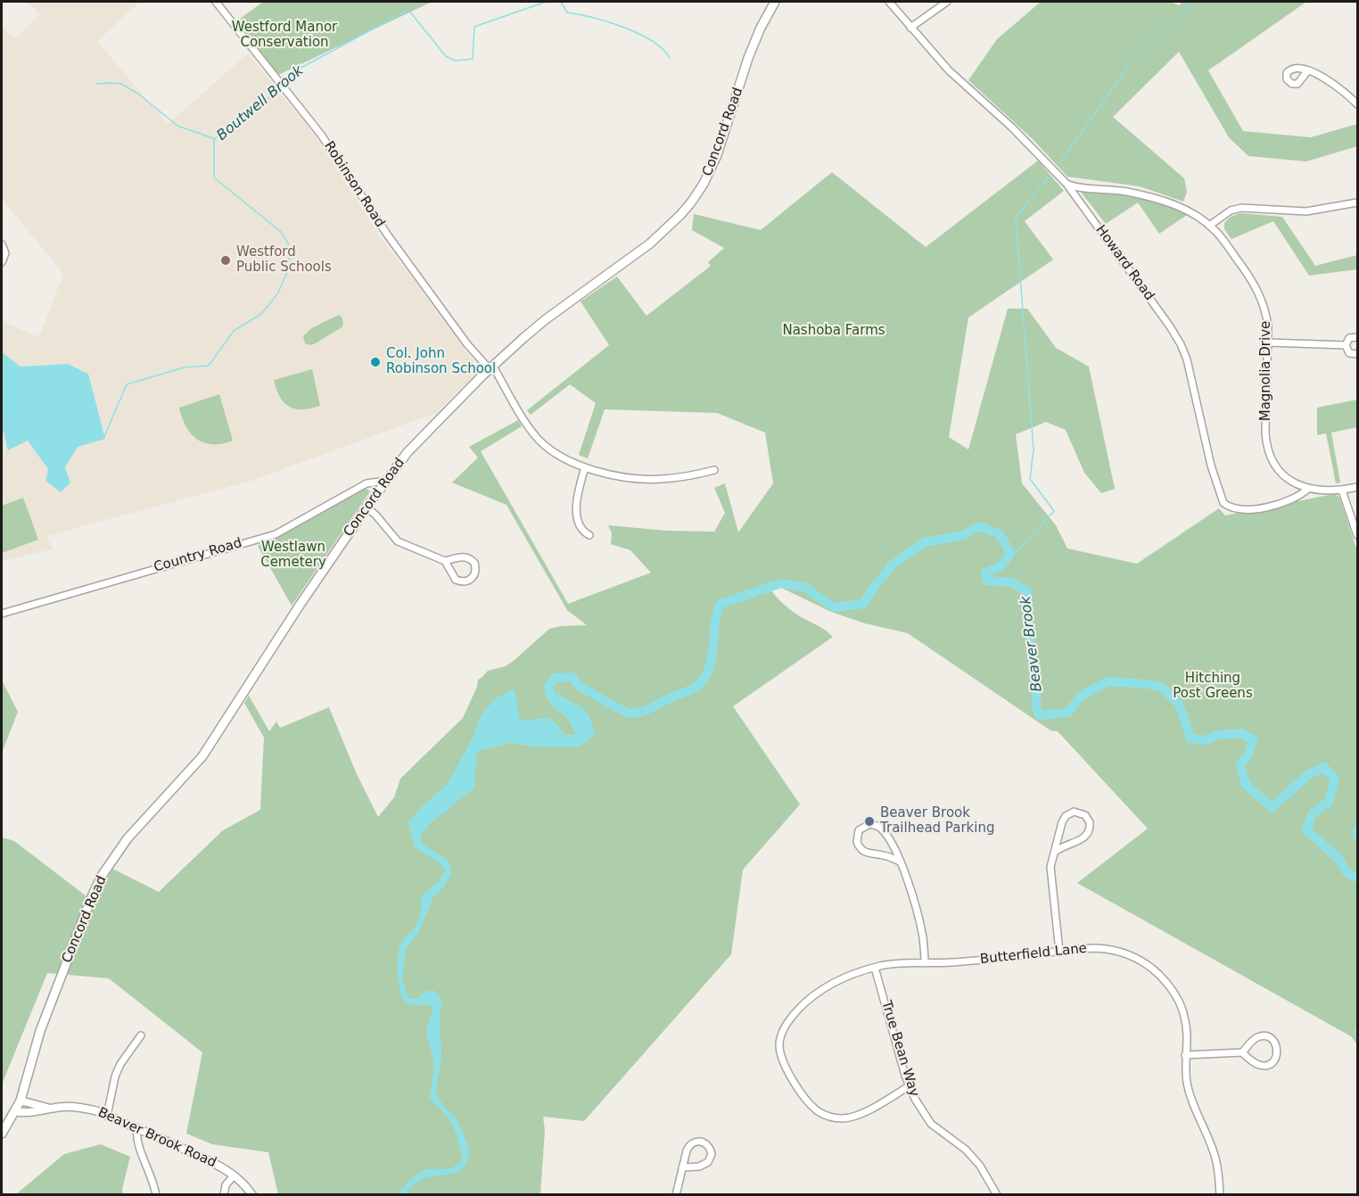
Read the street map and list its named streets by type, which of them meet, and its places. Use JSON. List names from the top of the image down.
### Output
{
  "streets": {
    "main road": ["Concord Road"],
    "street": [
      "Robinson Road",
      "Howard Road",
      "Magnolia Drive",
      "Country Road",
      "Butterfield Lane",
      "True Bean Way",
      "Beaver Brook Road"
    ]
  },
  "crossings": [
    ["Concord Road", "Robinson Road"],
    ["Concord Road", "Country Road"],
    ["Concord Road", "Beaver Brook Road"],
    ["Howard Road", "Magnolia Drive"],
    ["Butterfield Lane", "True Bean Way"]
  ],
  "water": ["Boutwell Brook", "Beaver Brook"],
  "parks": [
    "Westford Manor Conservation",
    "Nashoba Farms",
    "Westlawn Cemetery",
    "Hitching Post Greens"
  ],
  "places": ["Westford Public Schools", "Col. John Robinson School", "Beaver Brook Trailhead Parking"]
}
